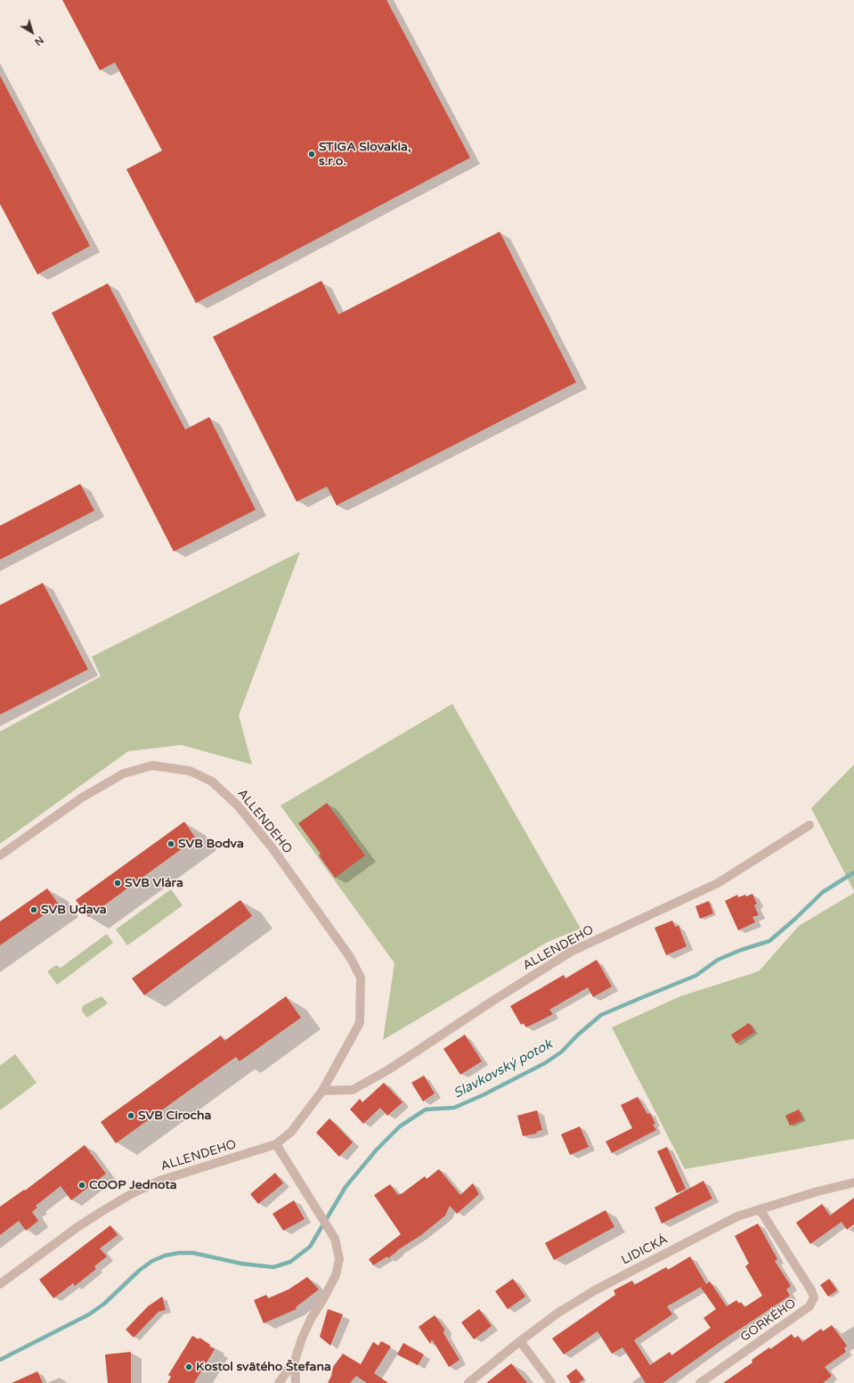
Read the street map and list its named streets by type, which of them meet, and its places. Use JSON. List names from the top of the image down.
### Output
{
  "streets": {
    "street": ["ALLENDEHO", "LIDICKÁ", "GORKÉHO"]
  },
  "crossings": [
    ["LIDICKÁ", "GORKÉHO"]
  ],
  "water": ["Slavkovský potok"],
  "places": [
    "STIGA Slovakia, s.r.o.",
    "SVB Bodva",
    "SVB Vlára",
    "SVB Udava",
    "SVB Cirocha",
    "COOP Jednota",
    "Kostol svätého Štefana"
  ],
  "north": "bottom right"
}
